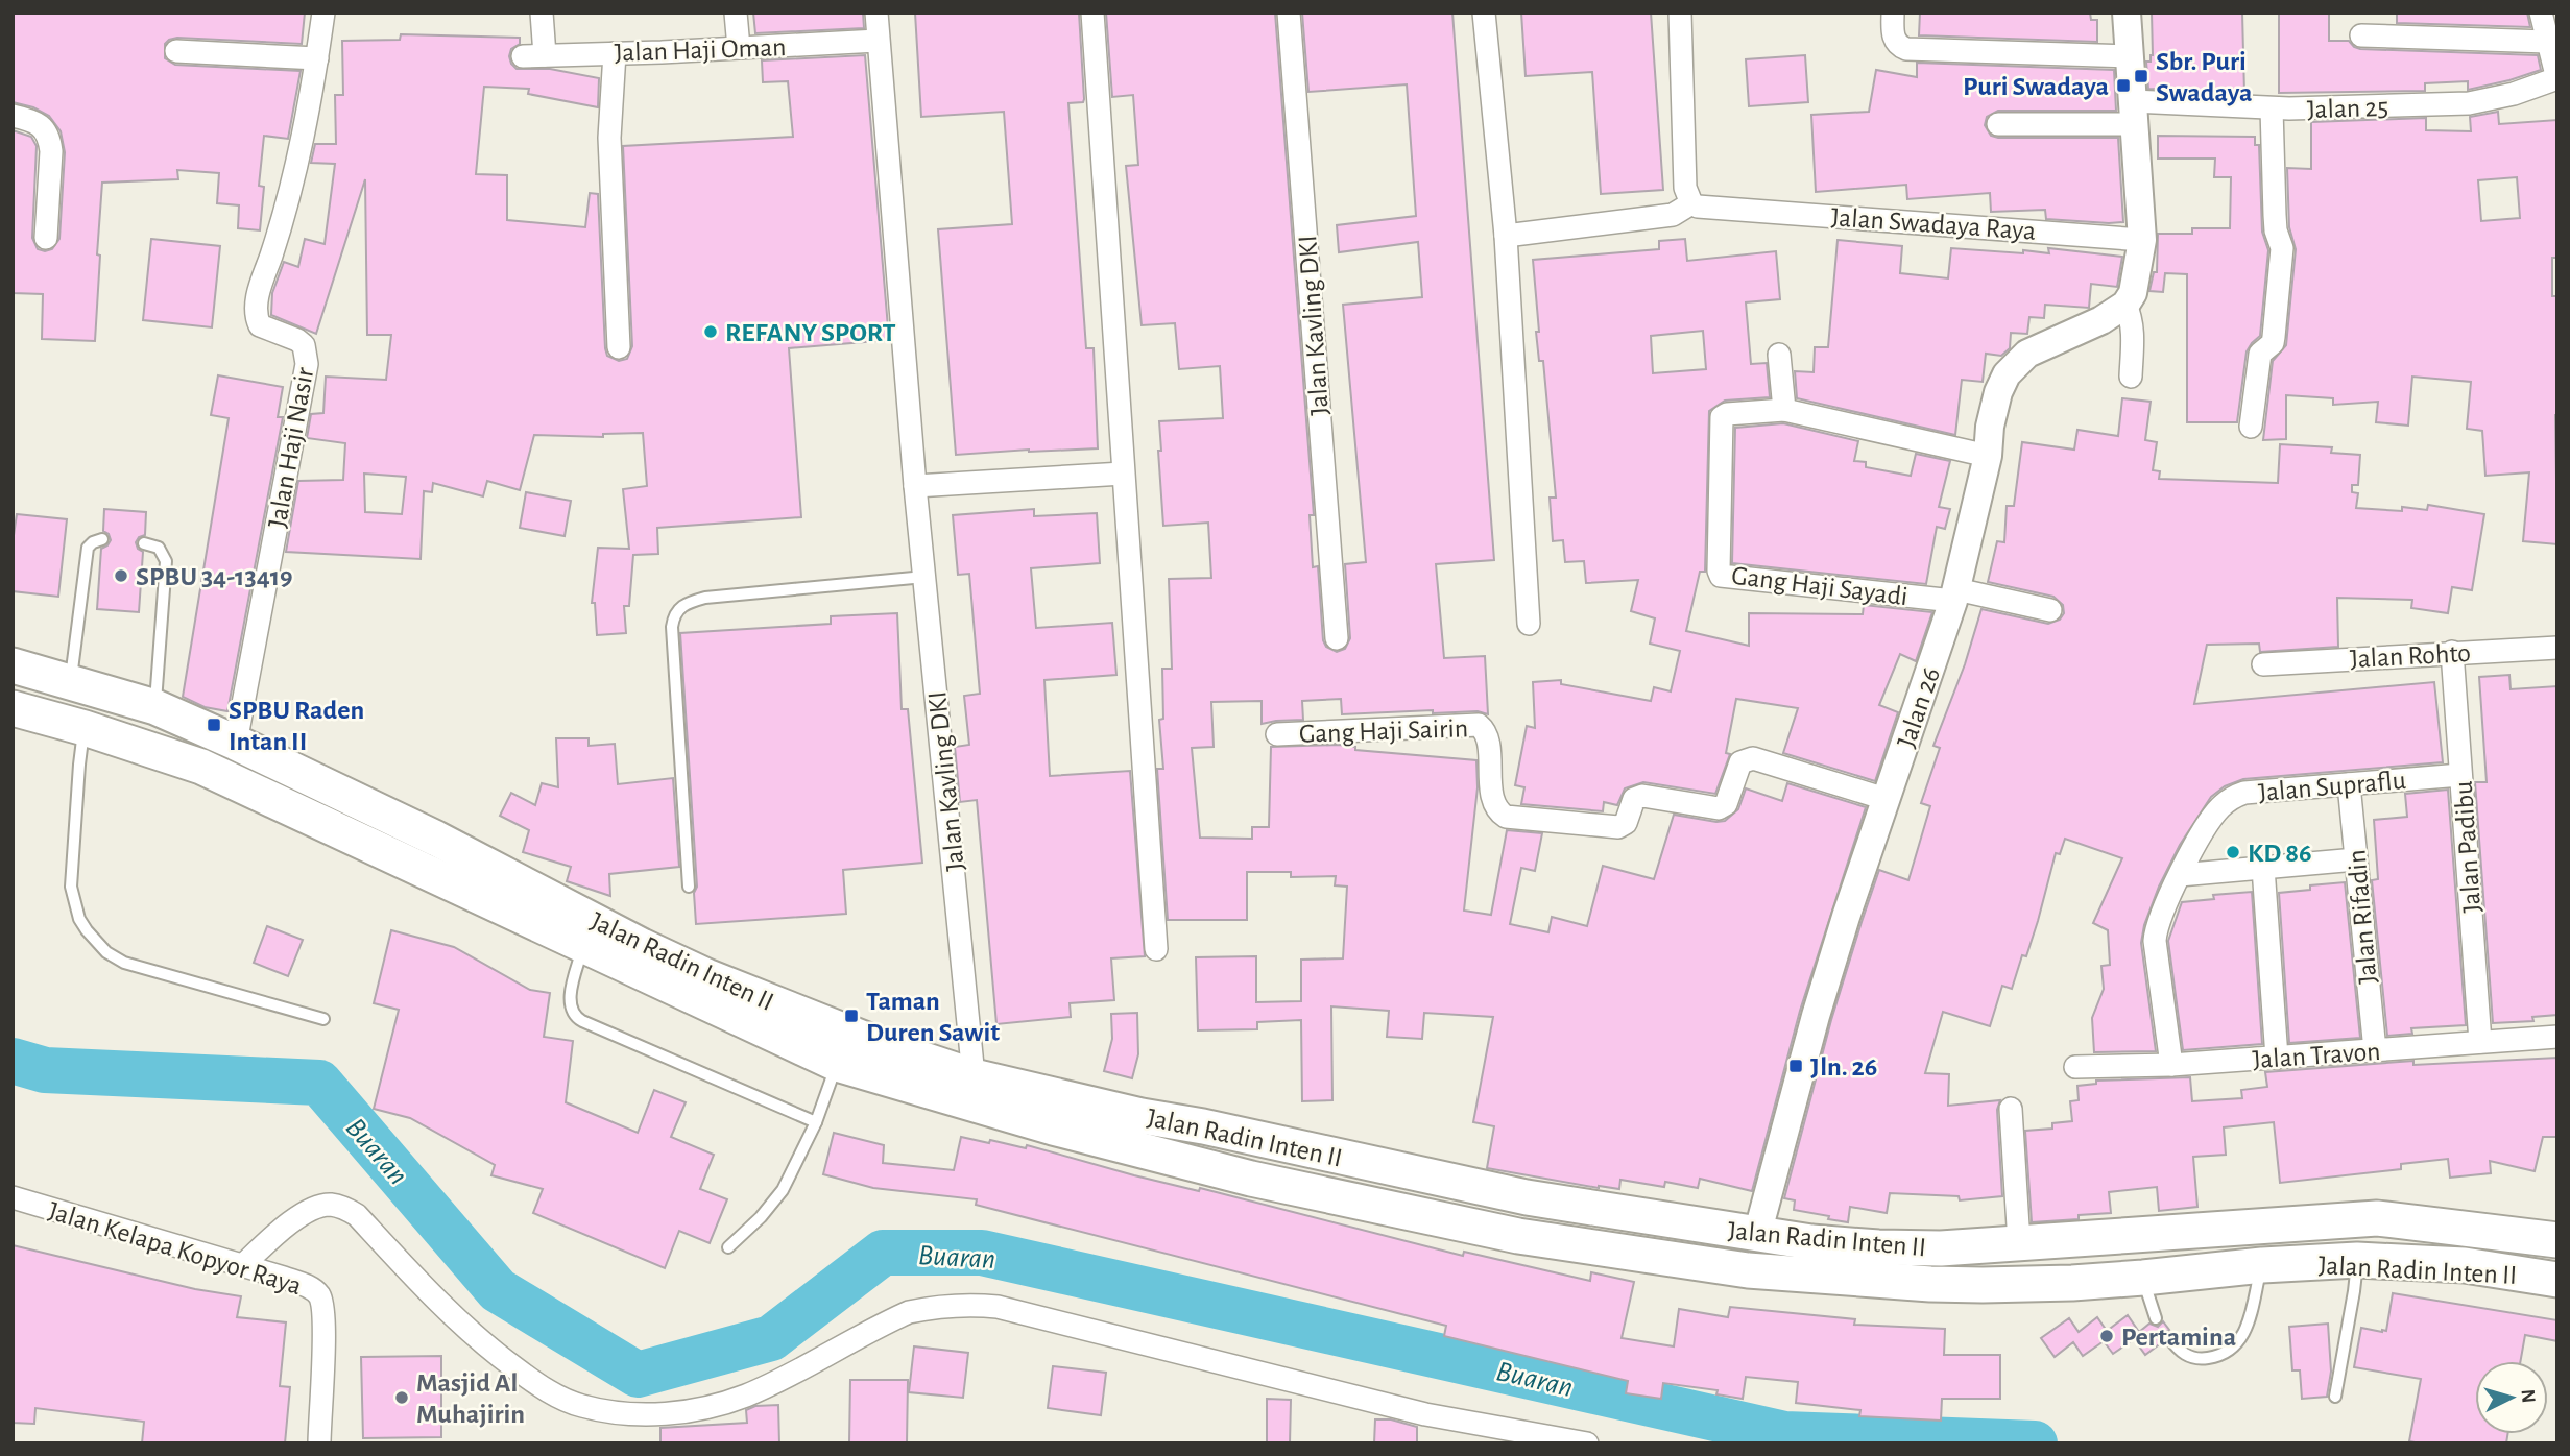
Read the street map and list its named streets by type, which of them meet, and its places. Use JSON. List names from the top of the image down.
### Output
{
  "streets": {
    "main road": ["Jalan Radin Inten II"],
    "street": [
      "Jalan Haji Oman",
      "Jalan 25",
      "Jalan Swadaya Raya",
      "Jalan Kavling DKI",
      "Jalan Haji Nasir",
      "Gang Haji Sayadi",
      "Jalan Rohto",
      "Jalan 26",
      "Gang Haji Sairin",
      "Jalan Supraflu",
      "Jalan Padibu",
      "Jalan Rifadin",
      "Jalan Travon",
      "Jalan Kelapa Kopyor Raya"
    ]
  },
  "crossings": [
    ["Jalan Haji Oman", "Jalan Kavling DKI"],
    ["Jalan Kavling DKI", "Jalan Radin Inten II"],
    ["Jalan Haji Nasir", "Jalan Radin Inten II"],
    ["Gang Haji Sayadi", "Jalan 26"],
    ["Jalan Rohto", "Jalan Padibu"],
    ["Jalan 26", "Gang Haji Sairin"],
    ["Jalan 26", "Jalan Radin Inten II"],
    ["Jalan Supraflu", "Jalan Padibu"],
    ["Jalan Supraflu", "Jalan Rifadin"],
    ["Jalan Supraflu", "Jalan Travon"],
    ["Jalan Padibu", "Jalan Travon"],
    ["Jalan Rifadin", "Jalan Travon"]
  ],
  "water": ["Buaran"],
  "places": {
    "transit": [
      "Sbr. Puri Swadaya",
      "Puri Swadaya",
      "SPBU Raden Intan II",
      "Taman Duren Sawit",
      "Jln. 26"
    ],
    "other": [
      "REFANY SPORT",
      "SPBU 34-13419",
      "KD 86",
      "Pertamina",
      "Masjid Al Muhajirin"
    ]
  },
  "north": "right"
}
